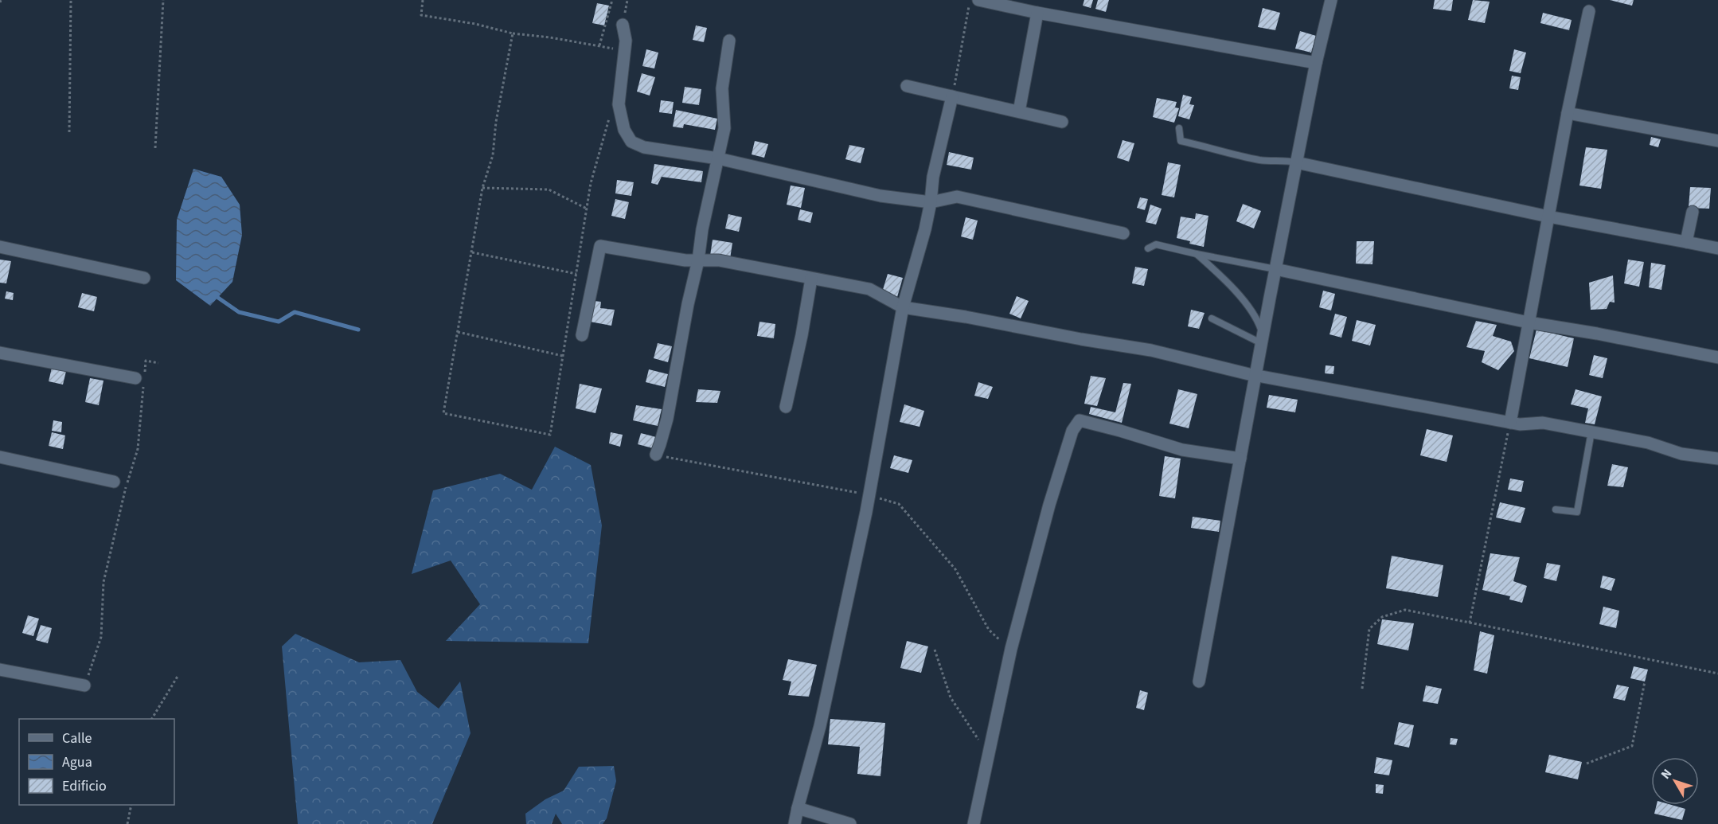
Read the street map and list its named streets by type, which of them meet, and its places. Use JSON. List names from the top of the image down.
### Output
{
  "legend": ["Calle", "Agua", "Edificio"],
  "north": "top left"
}
